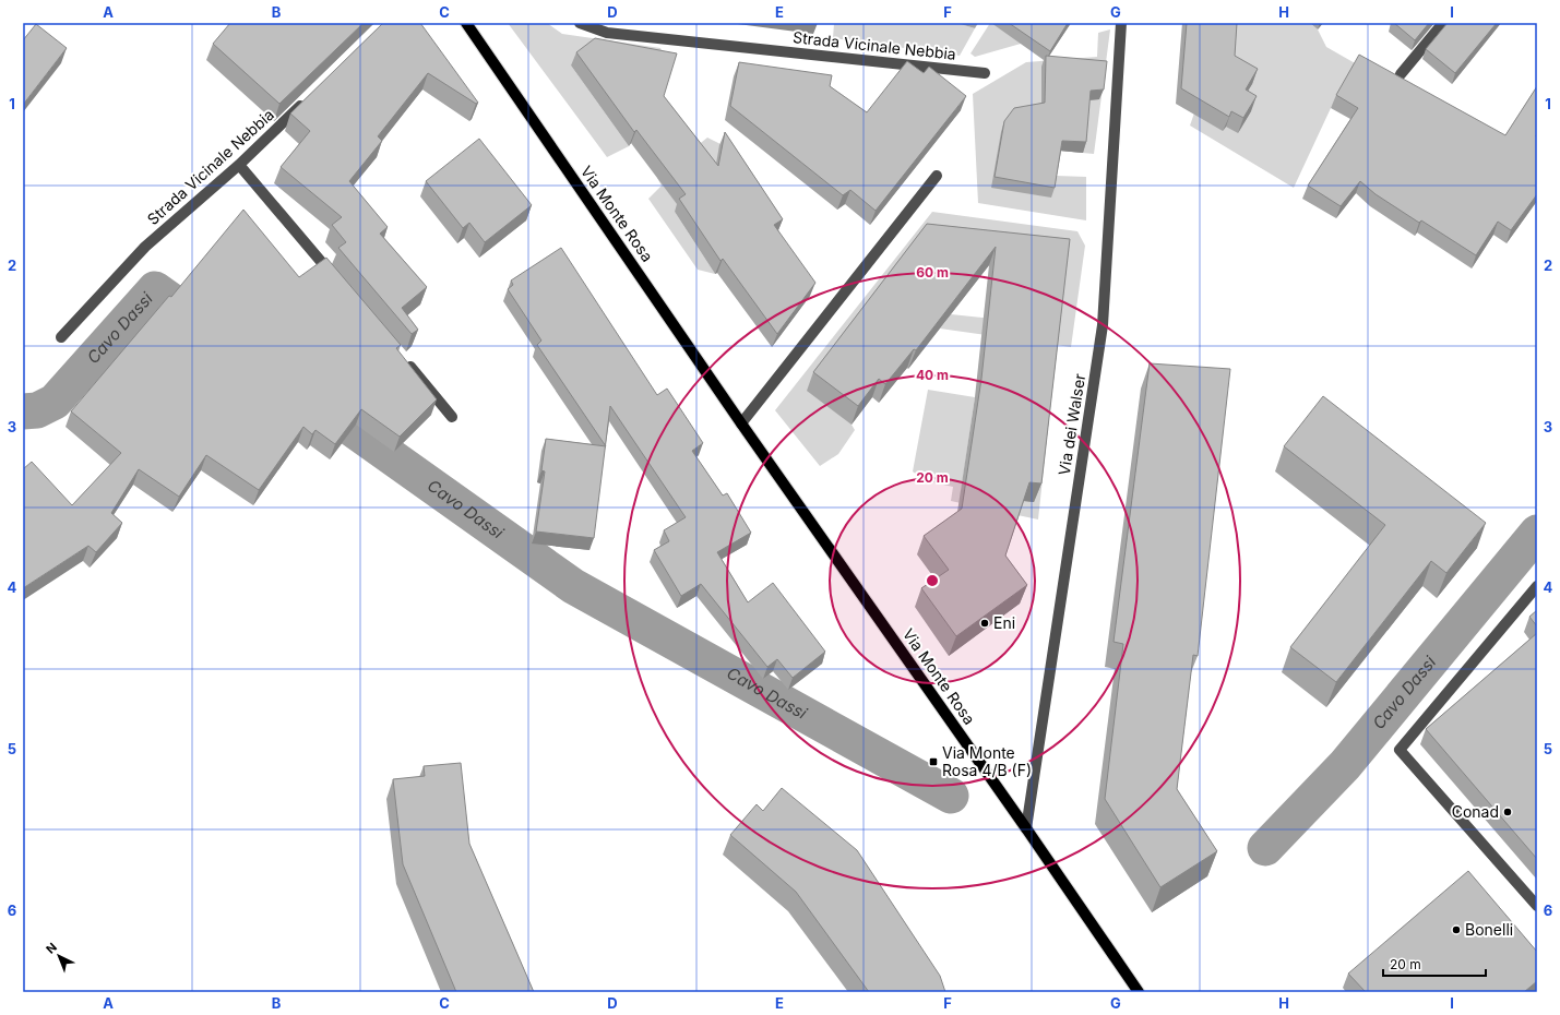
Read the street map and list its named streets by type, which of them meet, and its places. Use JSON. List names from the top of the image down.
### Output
{
  "streets": {
    "main road": ["Via Monte Rosa"],
    "street": ["Strada Vicinale Nebbia", "Via dei Walser"]
  },
  "crossings": [
    ["Via Monte Rosa", "Via dei Walser"]
  ],
  "water": ["Cavo Dassi"],
  "places": {
    "other": ["Eni", "Conad", "Bonelli"],
    "transit": ["Via Monte Rosa 4/B (F)"]
  },
  "scale_bar": "20 m",
  "north": "top left",
  "grid": {
    "columns": [
      "A",
      "B",
      "C",
      "D",
      "E",
      "F",
      "G",
      "H",
      "I"
    ],
    "rows": [
      "1",
      "2",
      "3",
      "4",
      "5",
      "6"
    ]
  },
  "rings": ["60 m", "40 m", "20 m"]
}
